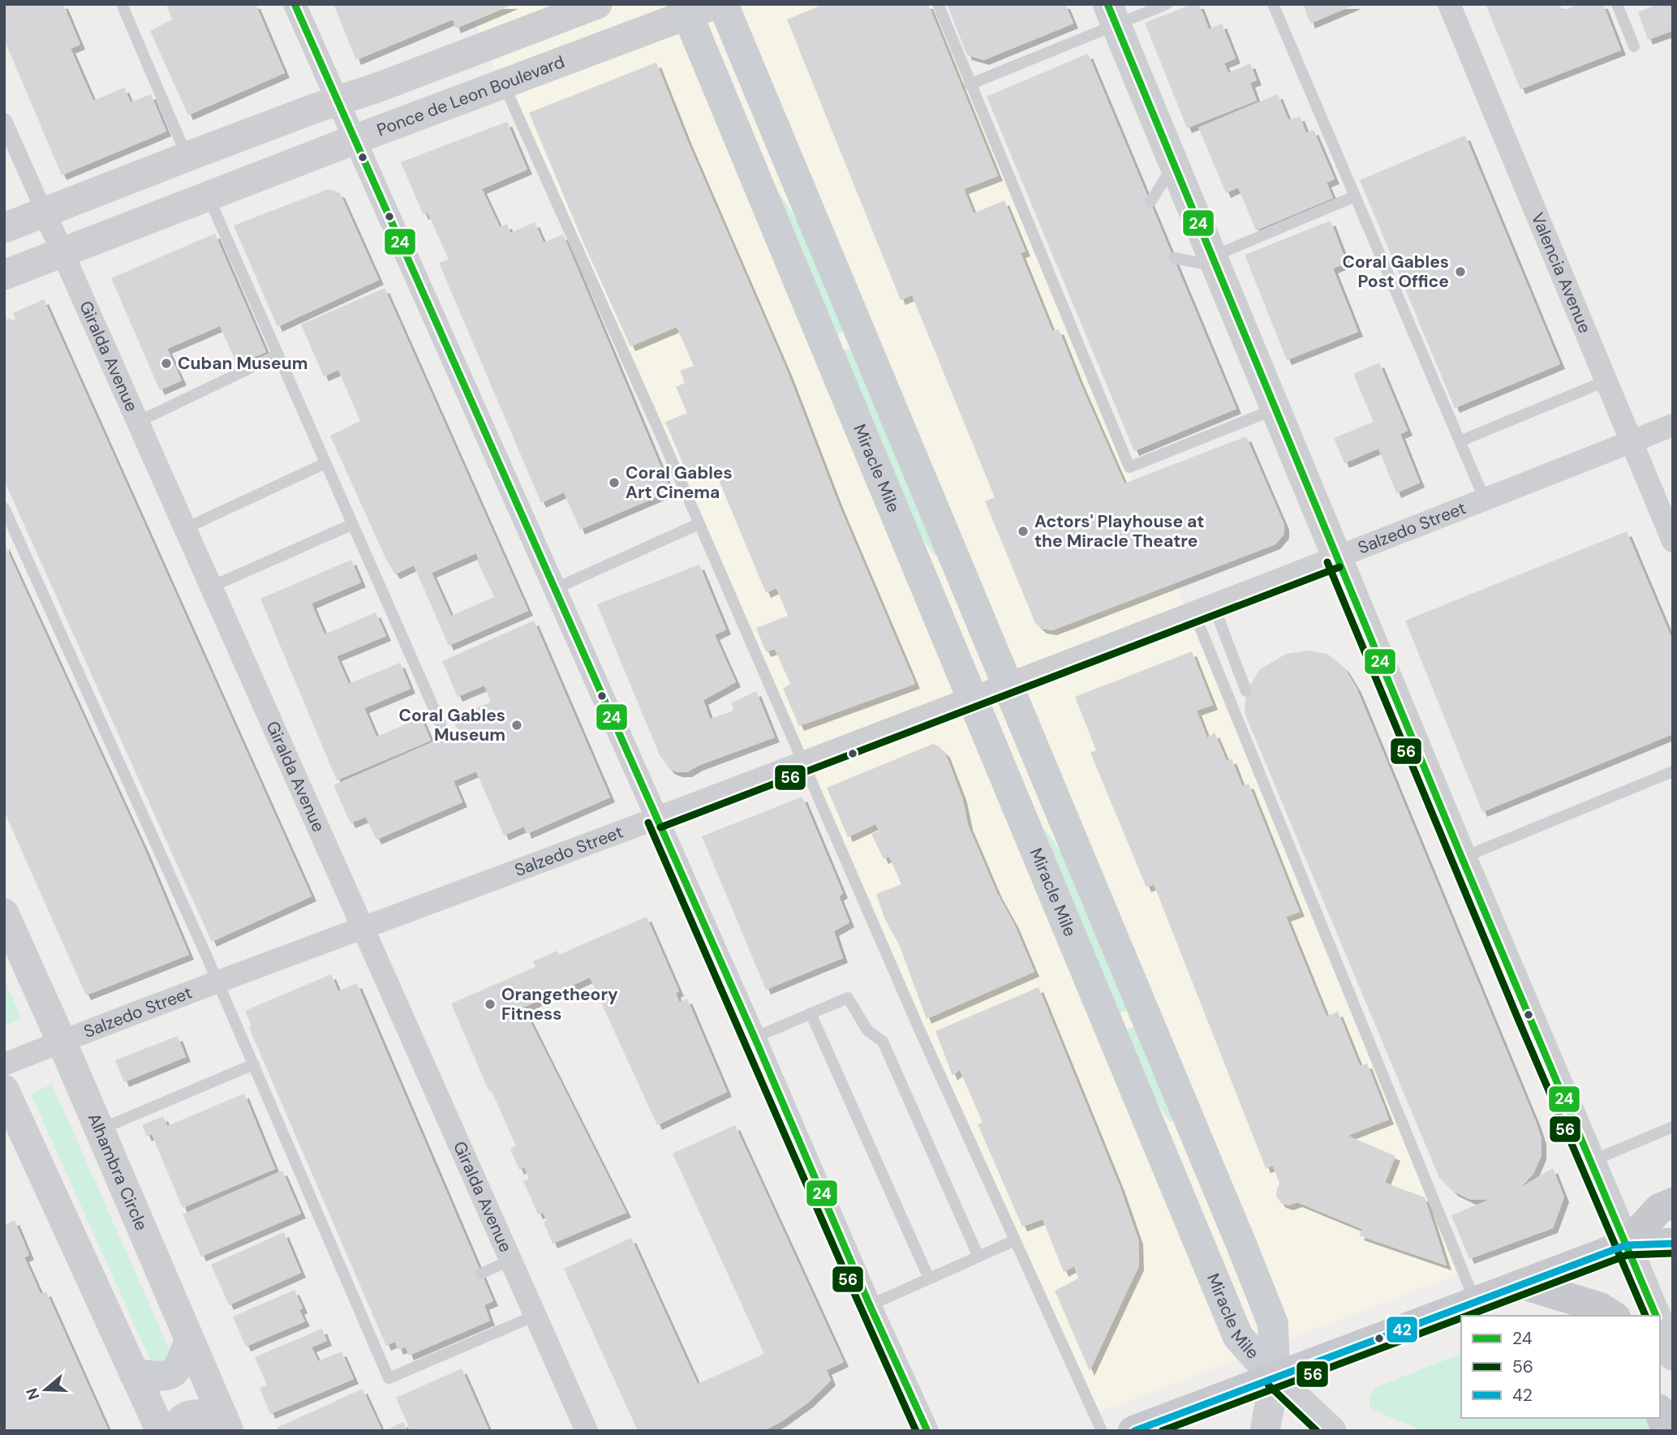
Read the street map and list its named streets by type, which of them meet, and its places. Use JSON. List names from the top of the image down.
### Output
{
  "streets": {
    "main road": ["Miracle Mile"],
    "street": [
      "Ponce de Leon Boulevard",
      "Valencia Avenue",
      "Giralda Avenue",
      "Salzedo Street",
      "Alhambra Circle"
    ]
  },
  "crossings": [
    ["Ponce de Leon Boulevard", "Giralda Avenue"],
    ["Ponce de Leon Boulevard", "Miracle Mile"],
    ["Valencia Avenue", "Salzedo Street"],
    ["Giralda Avenue", "Salzedo Street"],
    ["Miracle Mile", "Salzedo Street"],
    ["Salzedo Street", "Alhambra Circle"]
  ],
  "places": [
    "Coral Gables Post Office",
    "Cuban Museum",
    "Coral Gables Art Cinema",
    "Actors' Playhouse at the Miracle Theatre",
    "Coral Gables Museum",
    "Orangetheory Fitness"
  ],
  "lines": ["transit line 24", "transit line 56", "transit line 42"],
  "legend": ["24", "56", "42"],
  "north": "left"
}
